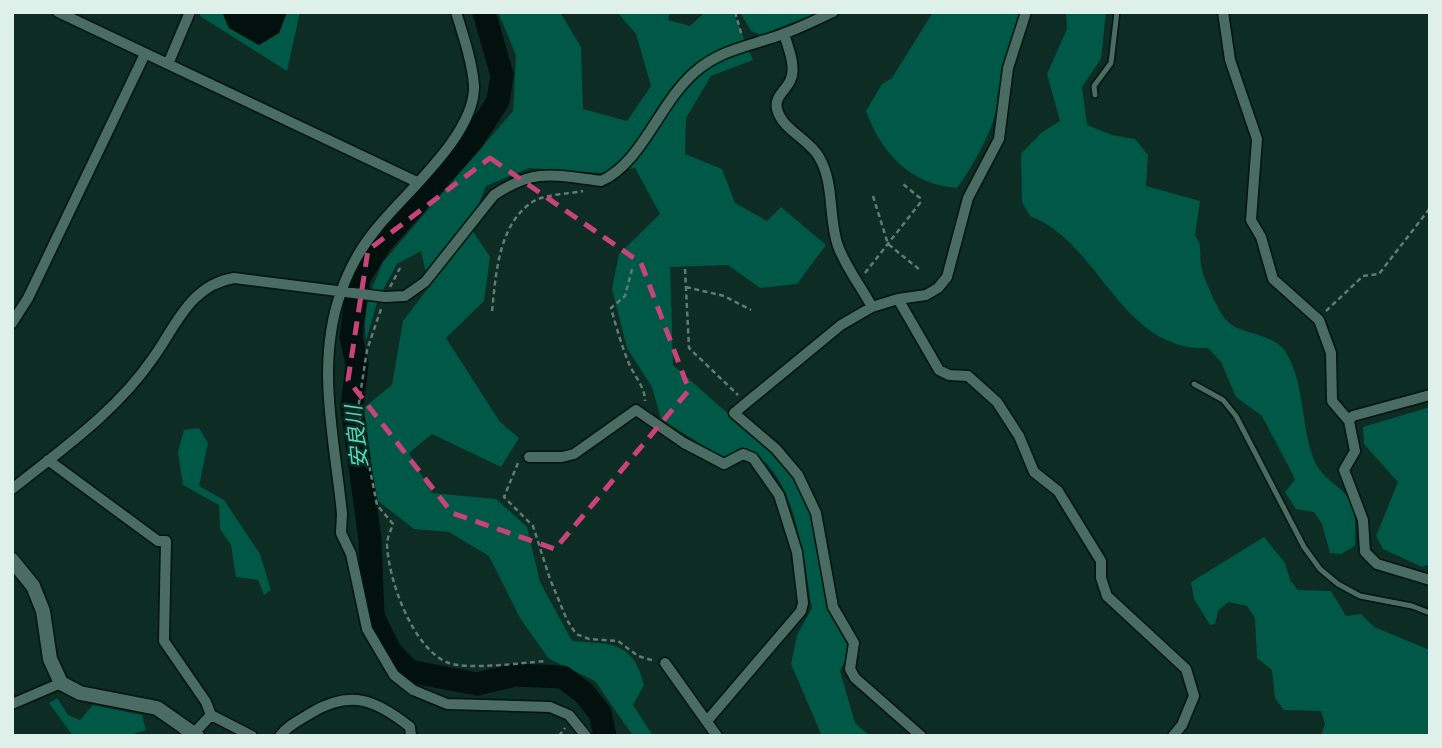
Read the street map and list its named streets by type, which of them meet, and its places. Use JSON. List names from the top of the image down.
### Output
{
  "water": ["安良川"]
}
